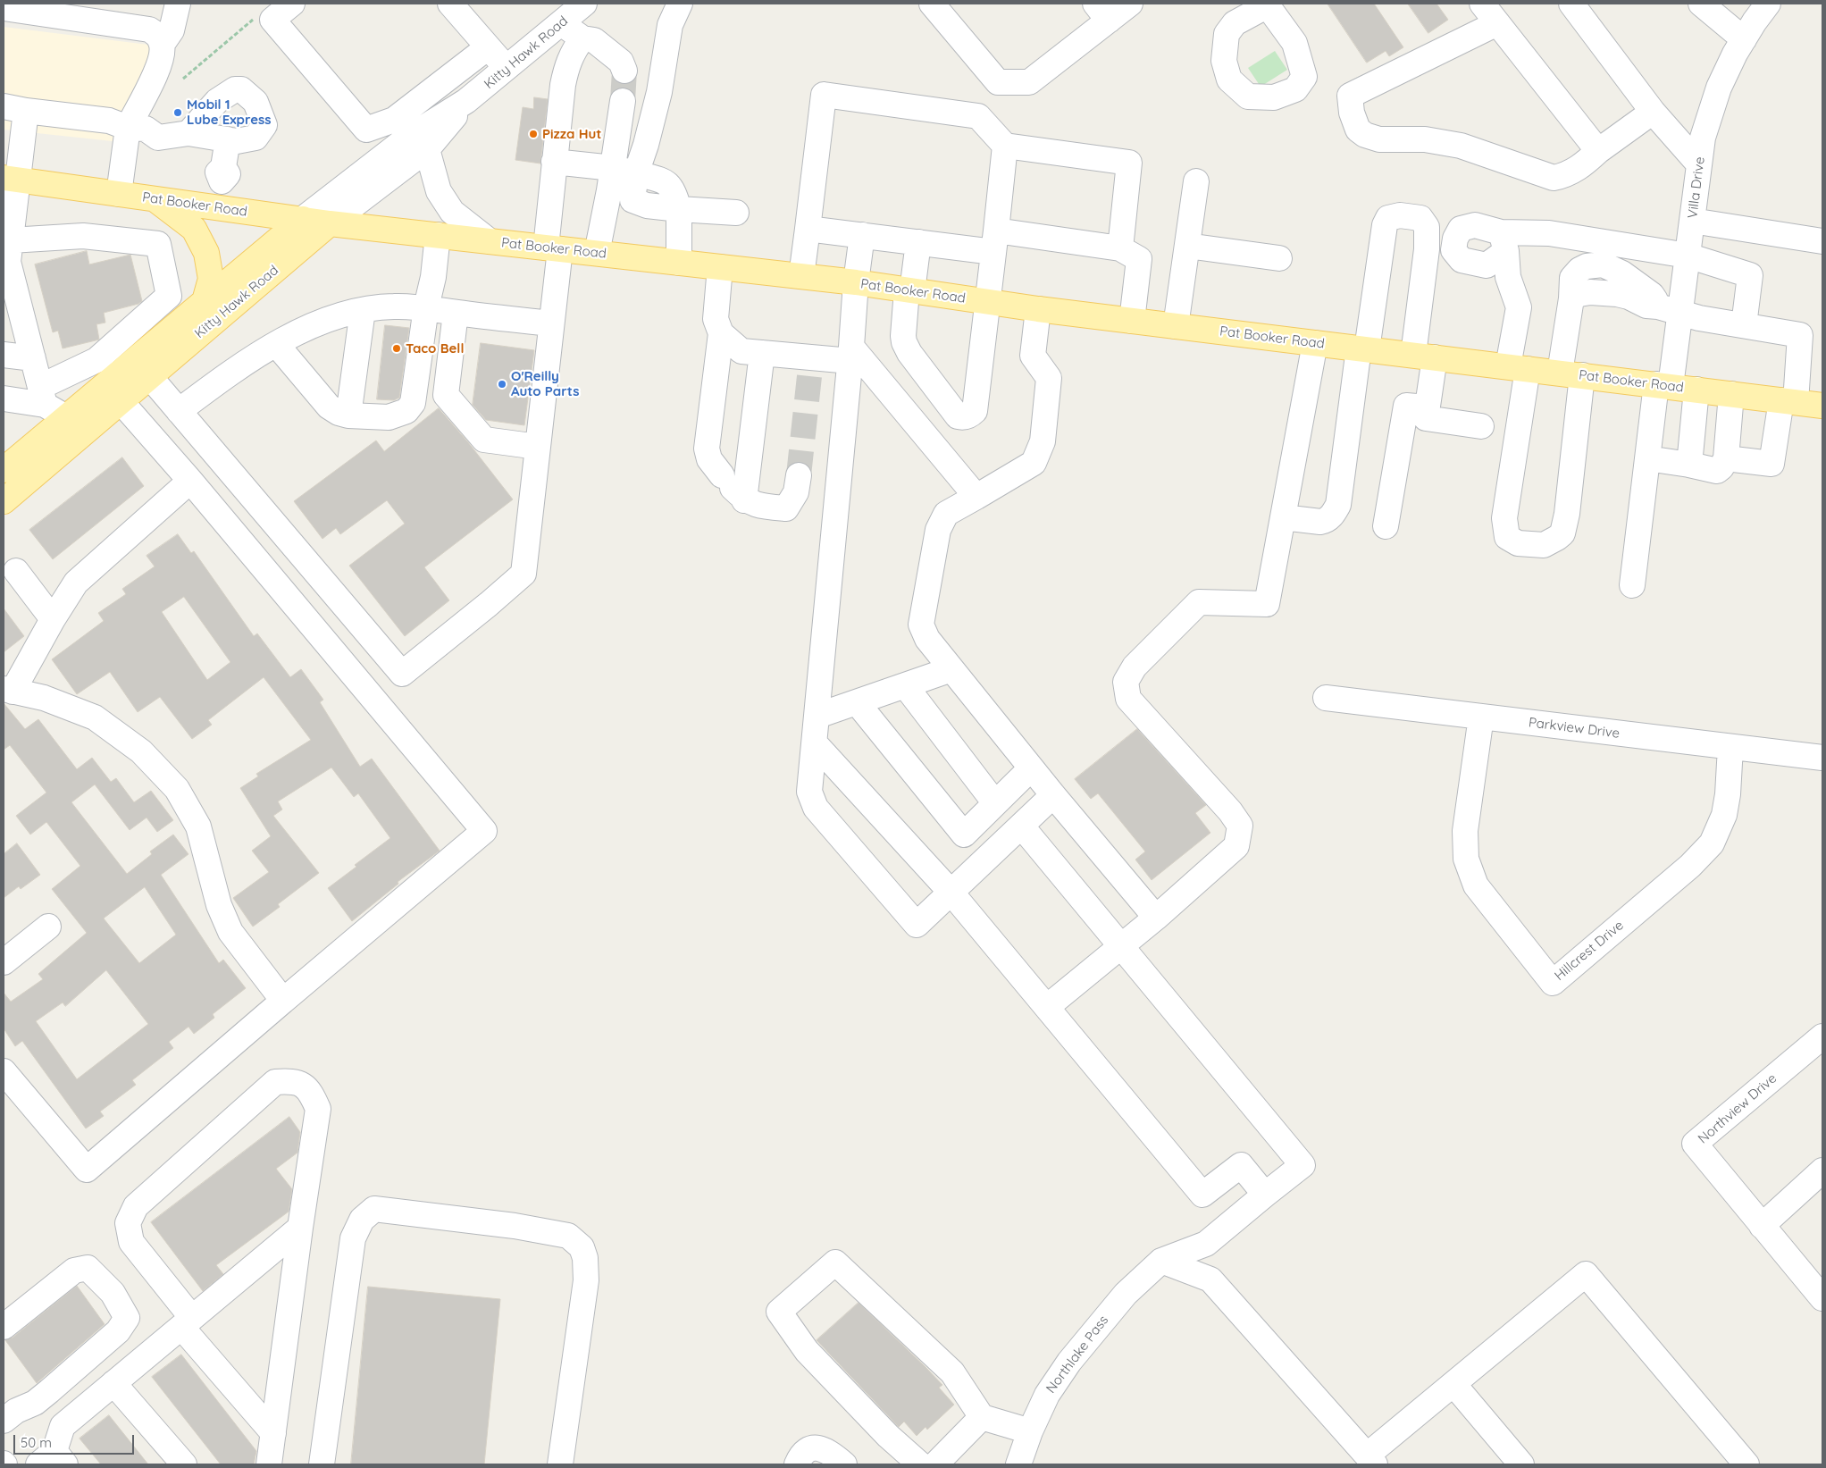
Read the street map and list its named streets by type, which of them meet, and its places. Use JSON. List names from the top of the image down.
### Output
{
  "streets": {
    "main road": ["Kitty Hawk Road", "Pat Booker Road"],
    "street": [
      "Villa Drive",
      "Parkview Drive",
      "Hillcrest Drive",
      "Northview Drive",
      "Northlake Pass"
    ]
  },
  "crossings": [
    ["Kitty Hawk Road", "Pat Booker Road"],
    ["Villa Drive", "Pat Booker Road"],
    ["Parkview Drive", "Hillcrest Drive"]
  ],
  "places": [
    "Mobil 1 Lube Express",
    "Pizza Hut",
    "Taco Bell",
    "O'Reilly Auto Parts"
  ],
  "scale_bar": "50 m"
}
